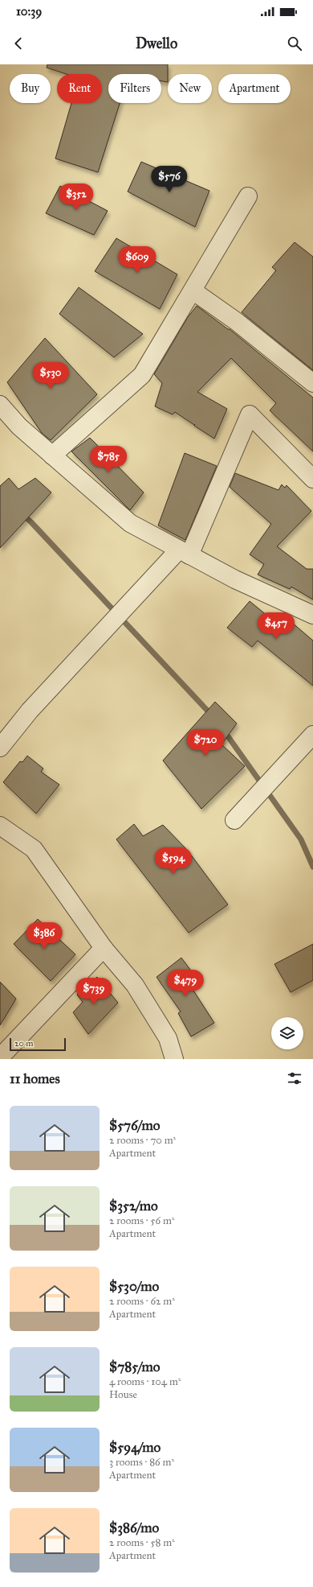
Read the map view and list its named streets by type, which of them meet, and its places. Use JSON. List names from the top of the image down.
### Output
{
  "scale_bar": "20 m",
  "page": {
    "status": "10:39",
    "header": "Dwello",
    "chip": [
      "Buy",
      "Rent",
      "Filters",
      "New",
      "Apartment"
    ],
    "price": [
      "$576",
      "$352",
      "$609",
      "$530",
      "$785",
      "$457",
      "$720",
      "$594",
      "$386",
      "$479",
      "$739"
    ],
    "scale": "20 m",
    "heading": "11 homes",
    "list": [
      {
        "name": "$576/mo",
        "note": "2 rooms · 70 m² · Apartment"
      },
      {
        "name": "$352/mo",
        "note": "2 rooms · 56 m² · Apartment"
      },
      {
        "name": "$530/mo",
        "note": "2 rooms · 62 m² · Apartment"
      },
      {
        "name": "$785/mo",
        "note": "4 rooms · 104 m² · House"
      },
      {
        "name": "$594/mo",
        "note": "3 rooms · 86 m² · Apartment"
      },
      {
        "name": "$386/mo",
        "note": "2 rooms · 58 m² · Apartment"
      }
    ]
  }
}
